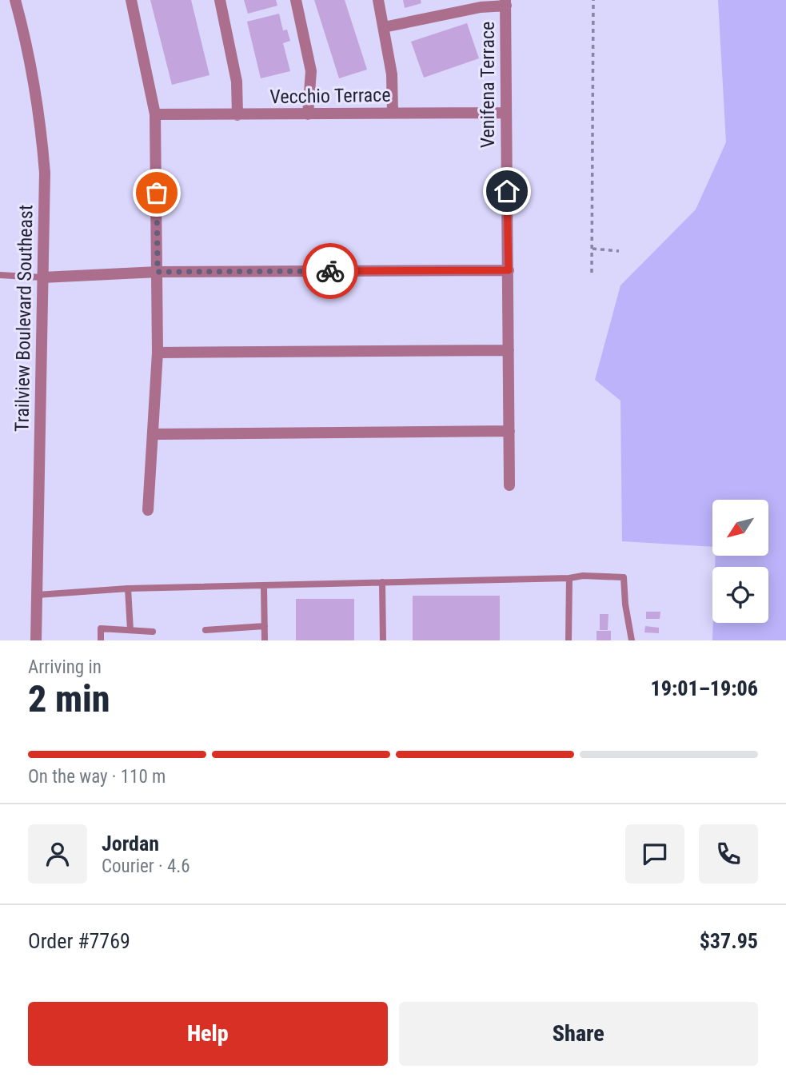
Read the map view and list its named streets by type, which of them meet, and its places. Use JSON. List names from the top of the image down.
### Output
{
  "streets": {
    "street": ["Venifena Terrace", "Vecchio Terrace", "Trailview Boulevard Southeast"]
  },
  "crossings": [
    ["Venifena Terrace", "Vecchio Terrace"]
  ],
  "north": "bottom left",
  "page": {
    "heading": ["2 min", "Arriving in", "19:01–19:06"],
    "panel": [
      "Jordan",
      "Courier · 4.6",
      "Order #7769",
      "$37.95"
    ],
    "bar": "On the way · 110 m",
    "buttons": ["Help", "Share"]
  }
}
